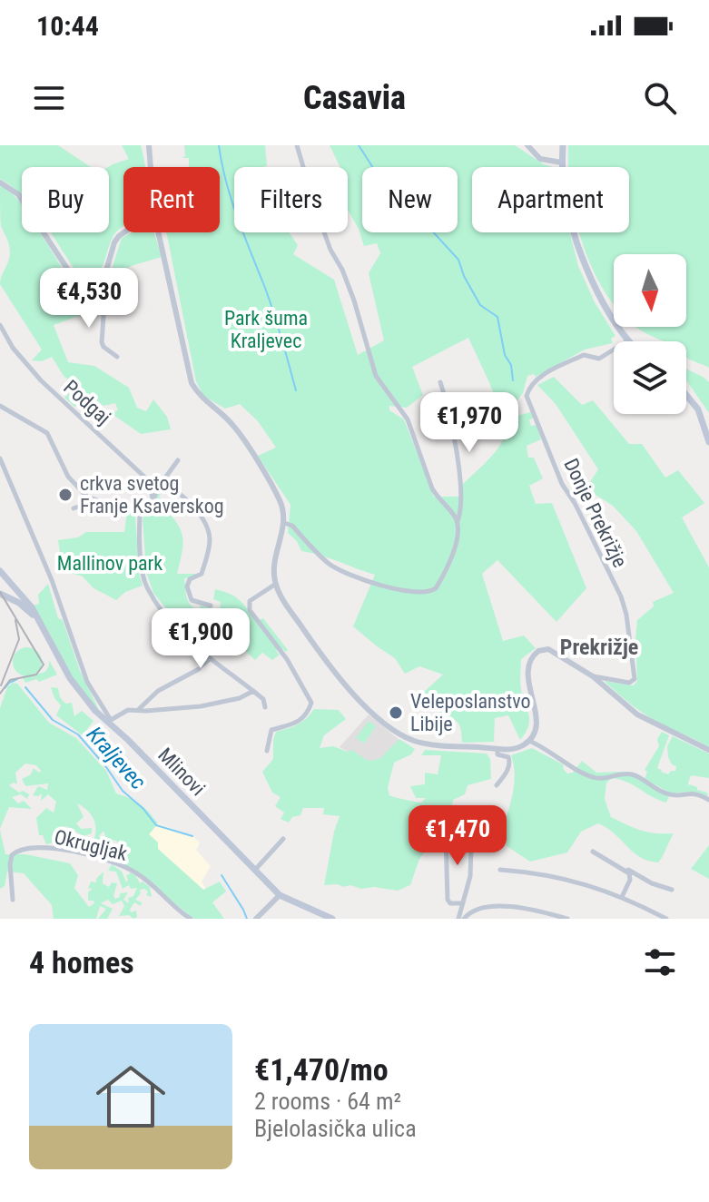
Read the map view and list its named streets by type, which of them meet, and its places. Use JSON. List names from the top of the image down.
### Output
{
  "streets": {
    "main road": ["Mlinovi"],
    "street": ["Podgaj", "Donje Prekrižje", "Okrugljak"]
  },
  "districts": ["Prekrižje"],
  "water": ["Kraljevec"],
  "parks": ["Park šuma Kraljevec", "Mallinov park"],
  "places": ["crkva svetog Franje Ksaverskog", "Veleposlanstvo Libije"],
  "north": "bottom",
  "page": {
    "status": "10:44",
    "header": "Casavia",
    "chip": [
      "Buy",
      "Rent",
      "Filters",
      "New",
      "Apartment"
    ],
    "price": [
      "€4,530",
      "€1,970",
      "€1,900",
      "€1,470"
    ],
    "heading": "4 homes",
    "list": [
      {
        "name": "€1,470/mo",
        "note": "2 rooms · 64 m² · Bjelolasička ulica"
      }
    ]
  }
}
